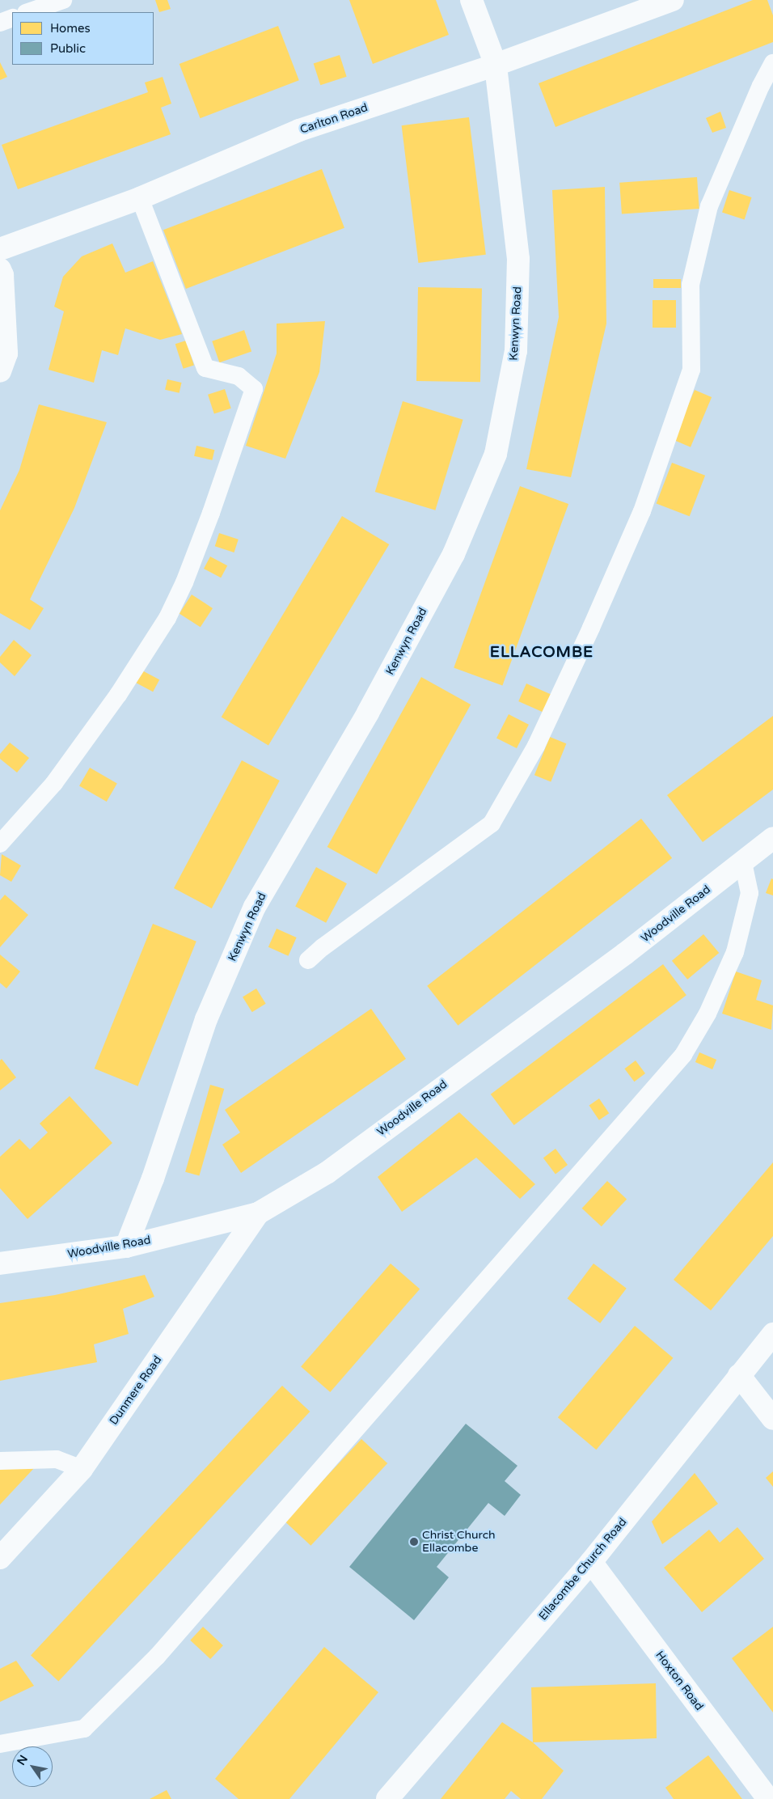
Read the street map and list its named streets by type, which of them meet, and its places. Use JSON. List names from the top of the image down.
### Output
{
  "streets": {
    "street": [
      "Carlton Road",
      "Kenwyn Road",
      "Woodville Road",
      "Dunmere Road",
      "Ellacombe Church Road",
      "Hoxton Road"
    ]
  },
  "crossings": [
    ["Carlton Road", "Kenwyn Road"],
    ["Kenwyn Road", "Woodville Road"],
    ["Woodville Road", "Dunmere Road"],
    ["Ellacombe Church Road", "Hoxton Road"]
  ],
  "districts": ["ELLACOMBE"],
  "places": ["Christ Church Ellacombe"],
  "legend": ["Homes", "Public"],
  "north": "top left"
}
